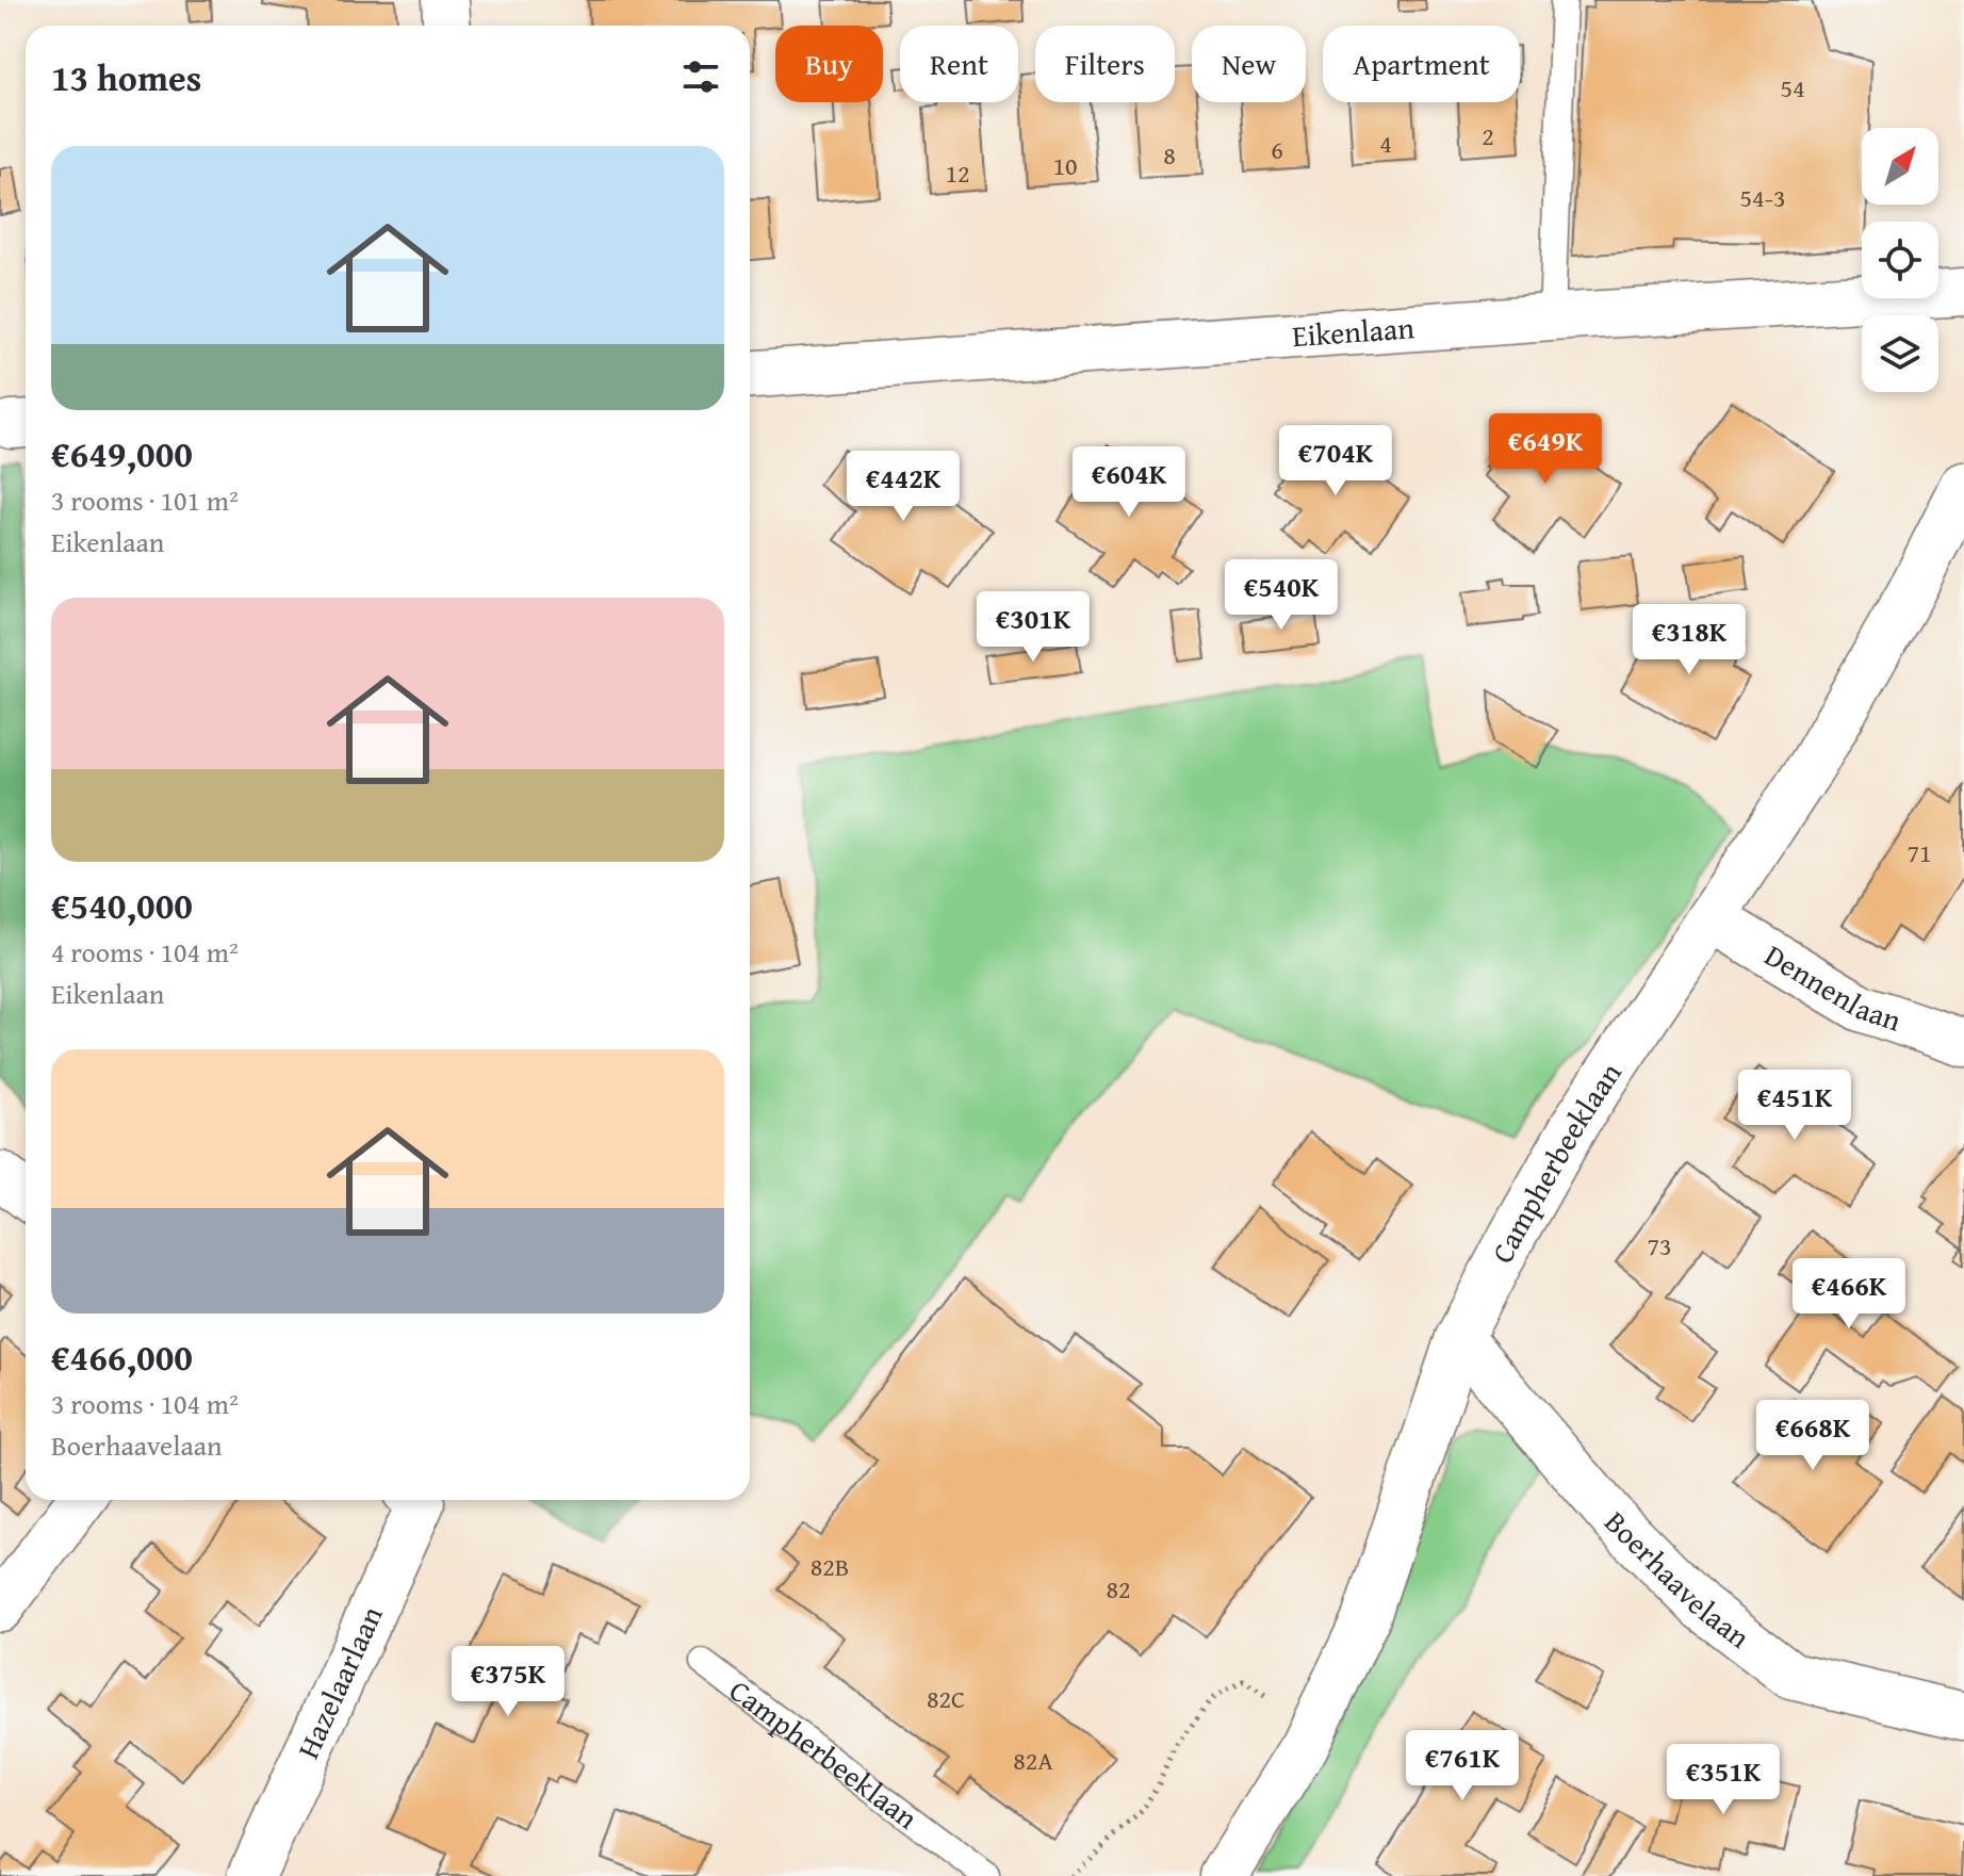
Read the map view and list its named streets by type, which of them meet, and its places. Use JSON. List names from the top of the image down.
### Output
{
  "streets": {
    "street": [
      "Eikenlaan",
      "Dennenlaan",
      "Campherbeeklaan",
      "Boerhaavelaan",
      "Hazelaarlaan"
    ]
  },
  "crossings": [
    ["Dennenlaan", "Campherbeeklaan"],
    ["Campherbeeklaan", "Boerhaavelaan"]
  ],
  "house_numbers": [
    "54",
    "2",
    "4",
    "6",
    "8",
    "10",
    "12",
    "54-3",
    "71",
    "73",
    "82B",
    "82",
    "82C",
    "82A"
  ],
  "north": "top right",
  "page": {
    "chip": [
      "Buy",
      "Rent",
      "Filters",
      "New",
      "Apartment"
    ],
    "heading": "13 homes",
    "list": [
      {
        "name": "€649,000",
        "note": "3 rooms · 101 m² · Eikenlaan"
      },
      {
        "name": "€540,000",
        "note": "4 rooms · 104 m² · Eikenlaan"
      },
      {
        "name": "€466,000",
        "note": "3 rooms · 104 m² · Boerhaavelaan"
      }
    ],
    "price": [
      "€649K",
      "€704K",
      "€604K",
      "€442K",
      "€540K",
      "€301K",
      "€318K",
      "€451K",
      "€466K",
      "€668K",
      "€375K",
      "€761K",
      "€351K"
    ]
  }
}
